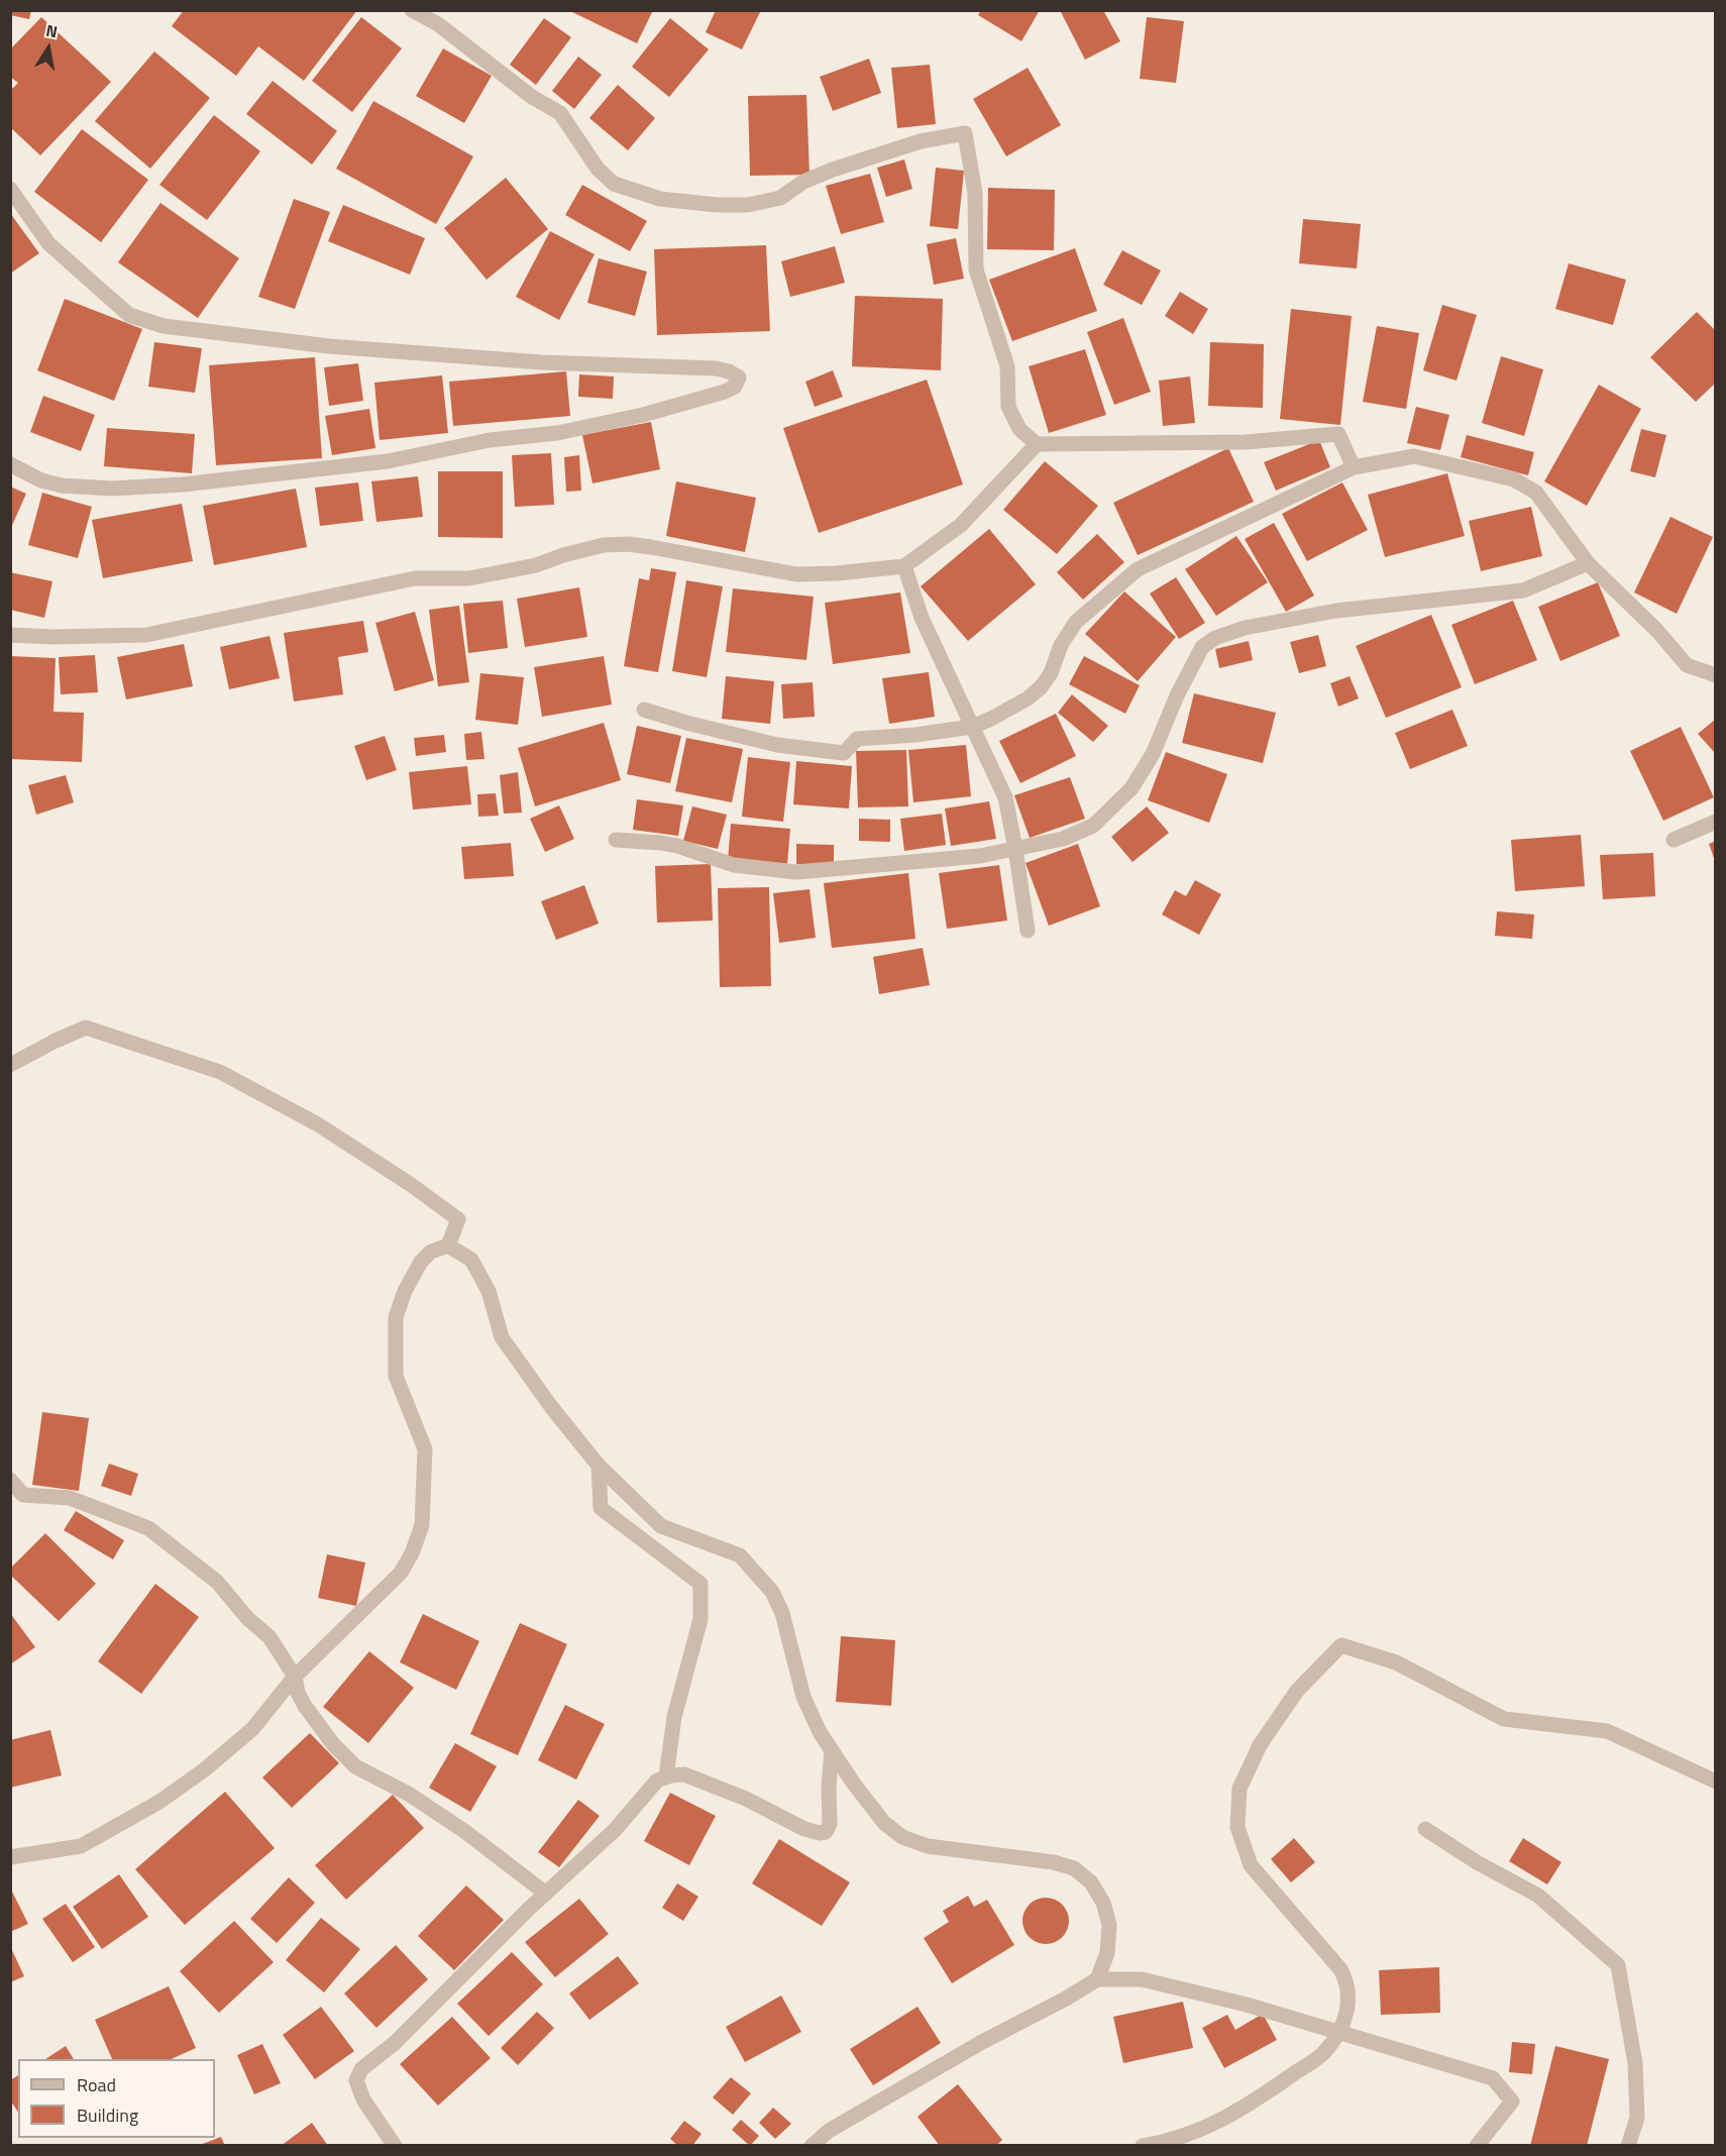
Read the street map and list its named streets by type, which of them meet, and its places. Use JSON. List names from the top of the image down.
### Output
{
  "legend": ["Road", "Building"],
  "north": "top"
}
